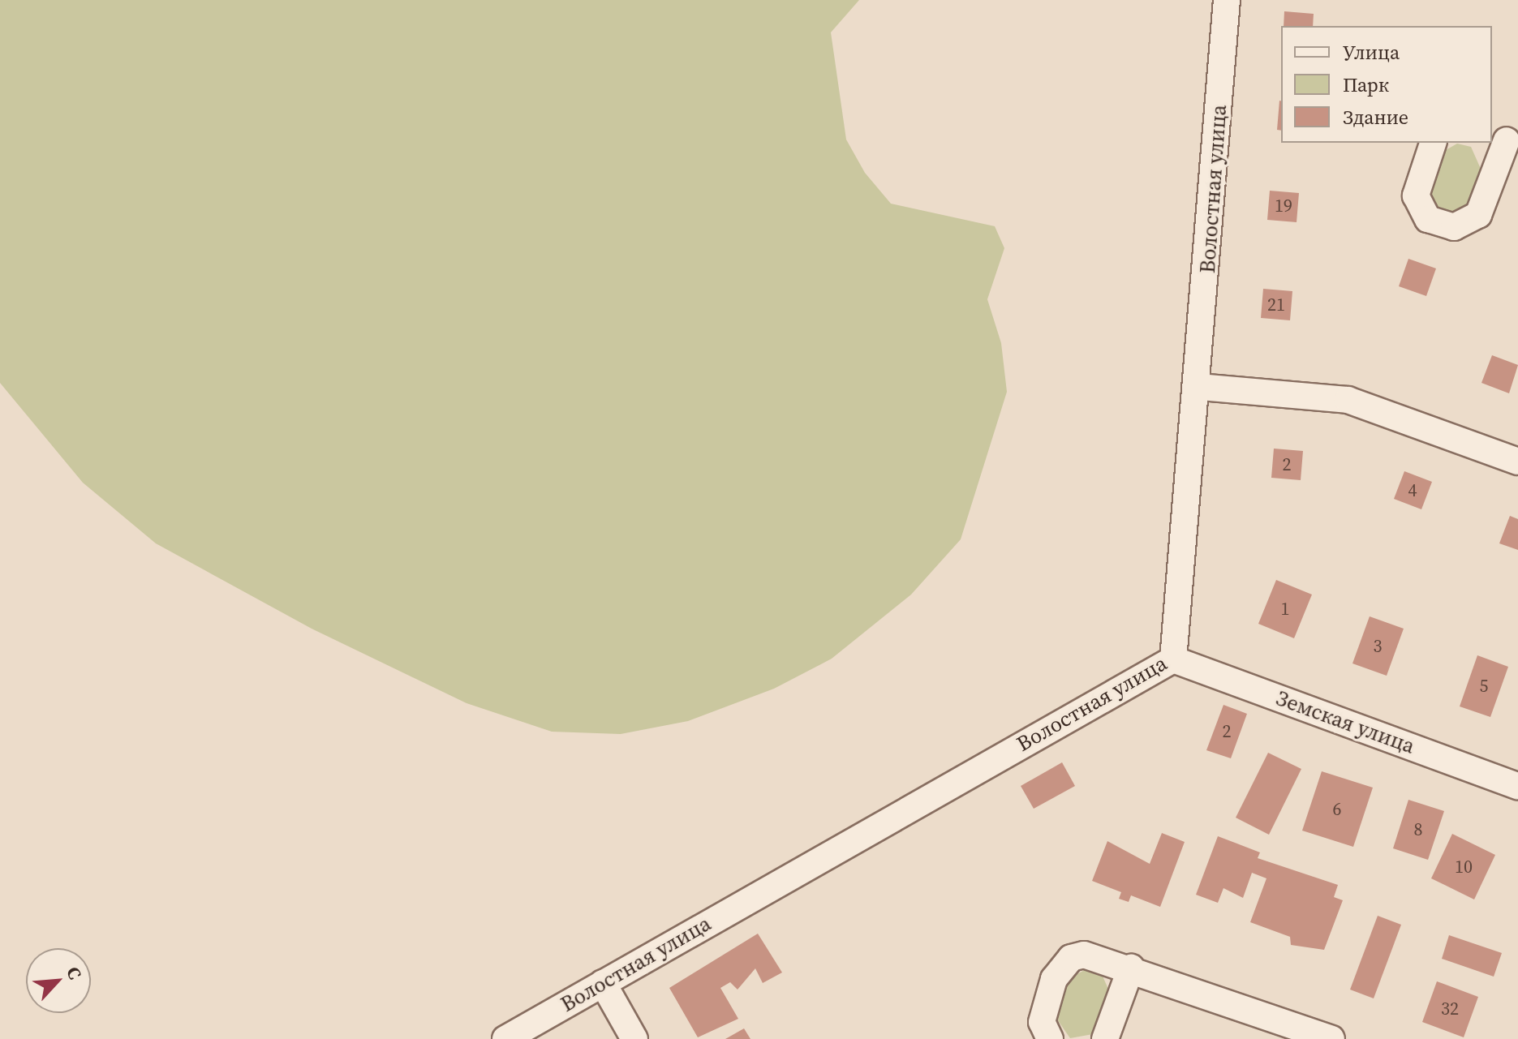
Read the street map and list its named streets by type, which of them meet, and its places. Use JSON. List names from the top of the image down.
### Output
{
  "streets": {
    "street": ["Волостная улица", "Земская улица"]
  },
  "crossings": [
    ["Волостная улица", "Земская улица"]
  ],
  "house_numbers": [
    "19",
    "21",
    "2",
    "4",
    "1",
    "3",
    "5",
    "2",
    "6",
    "8",
    "10",
    "32"
  ],
  "legend": ["Улица", "Парк", "Здание"],
  "north": "top right"
}
